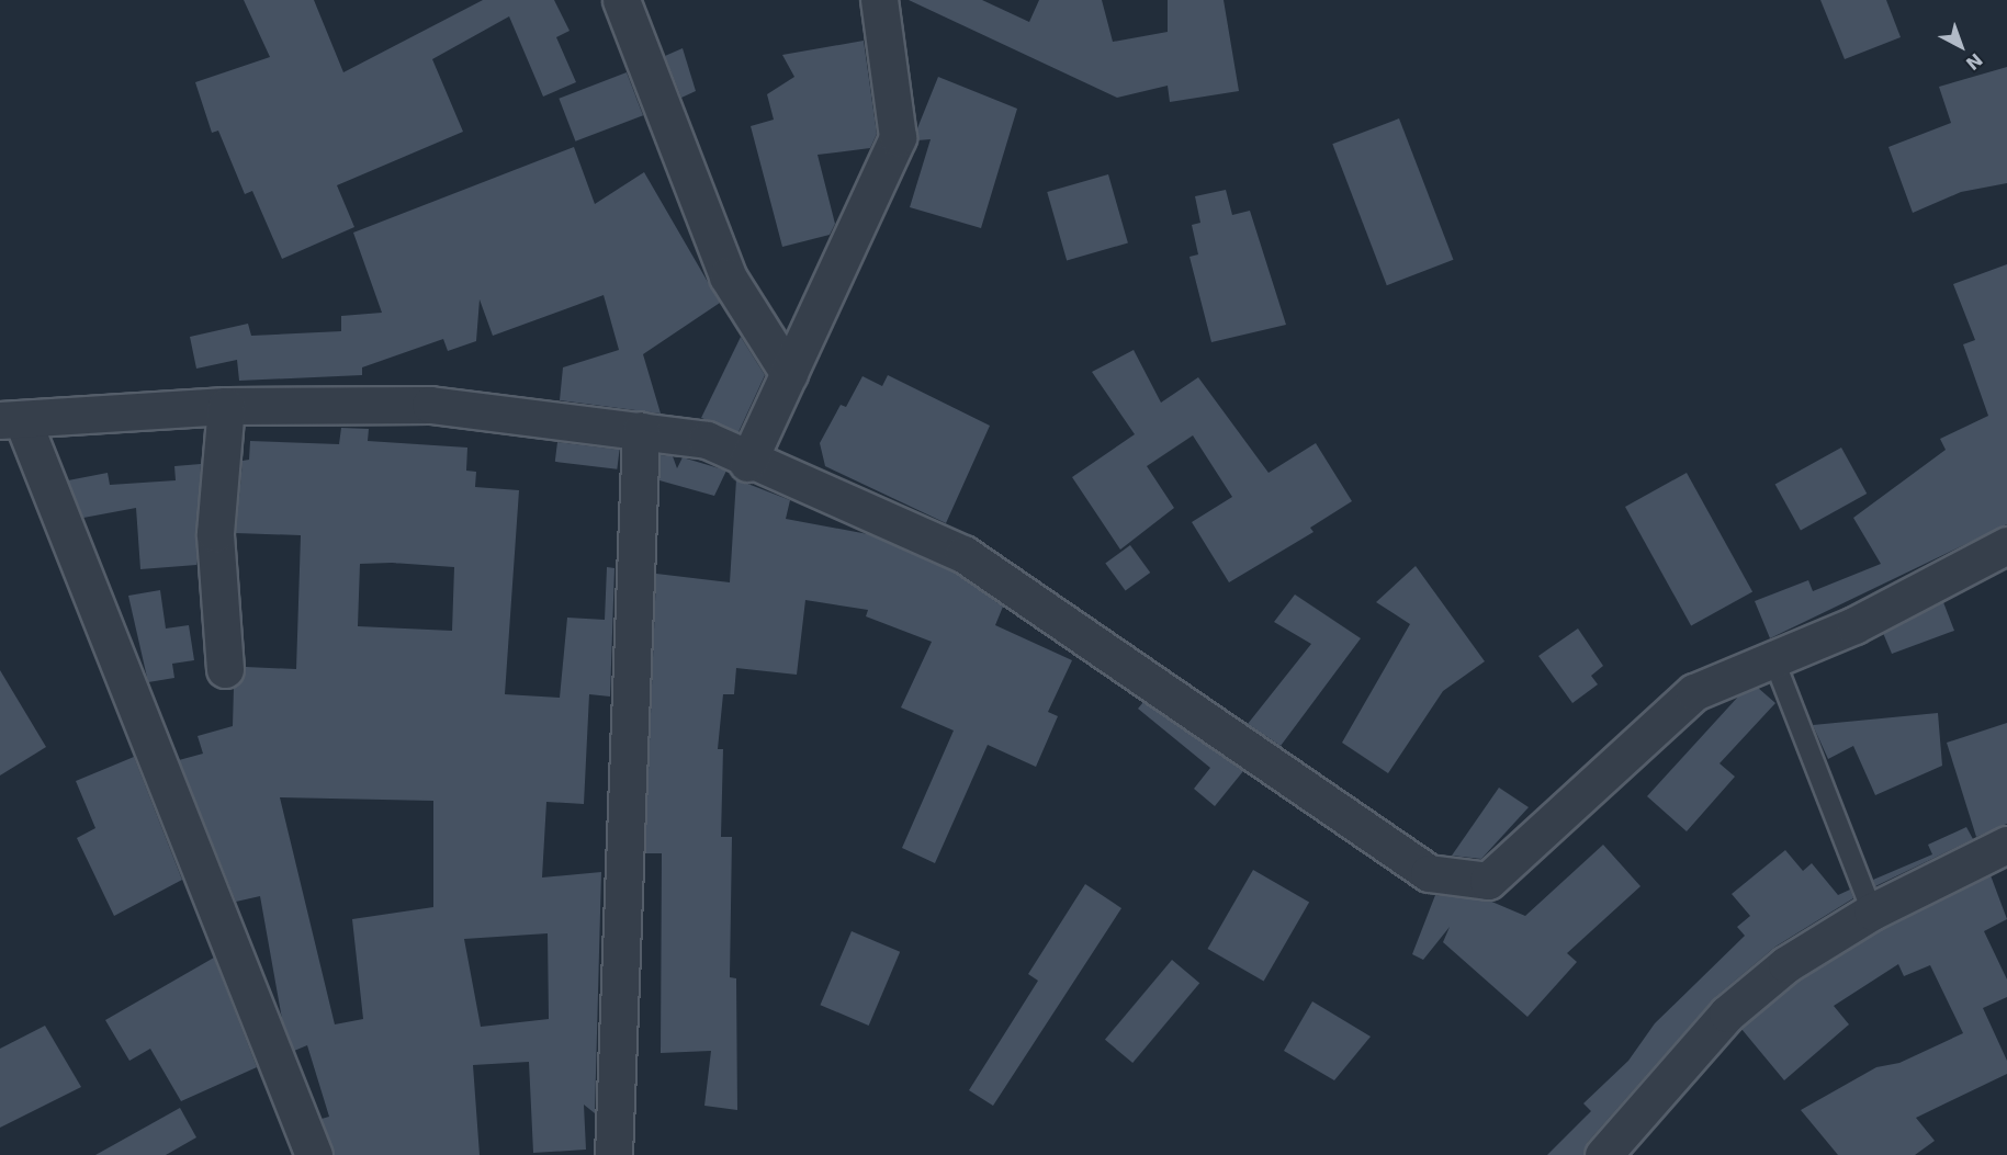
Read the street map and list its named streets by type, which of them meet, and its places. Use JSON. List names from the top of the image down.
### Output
{
  "north": "bottom right"
}
